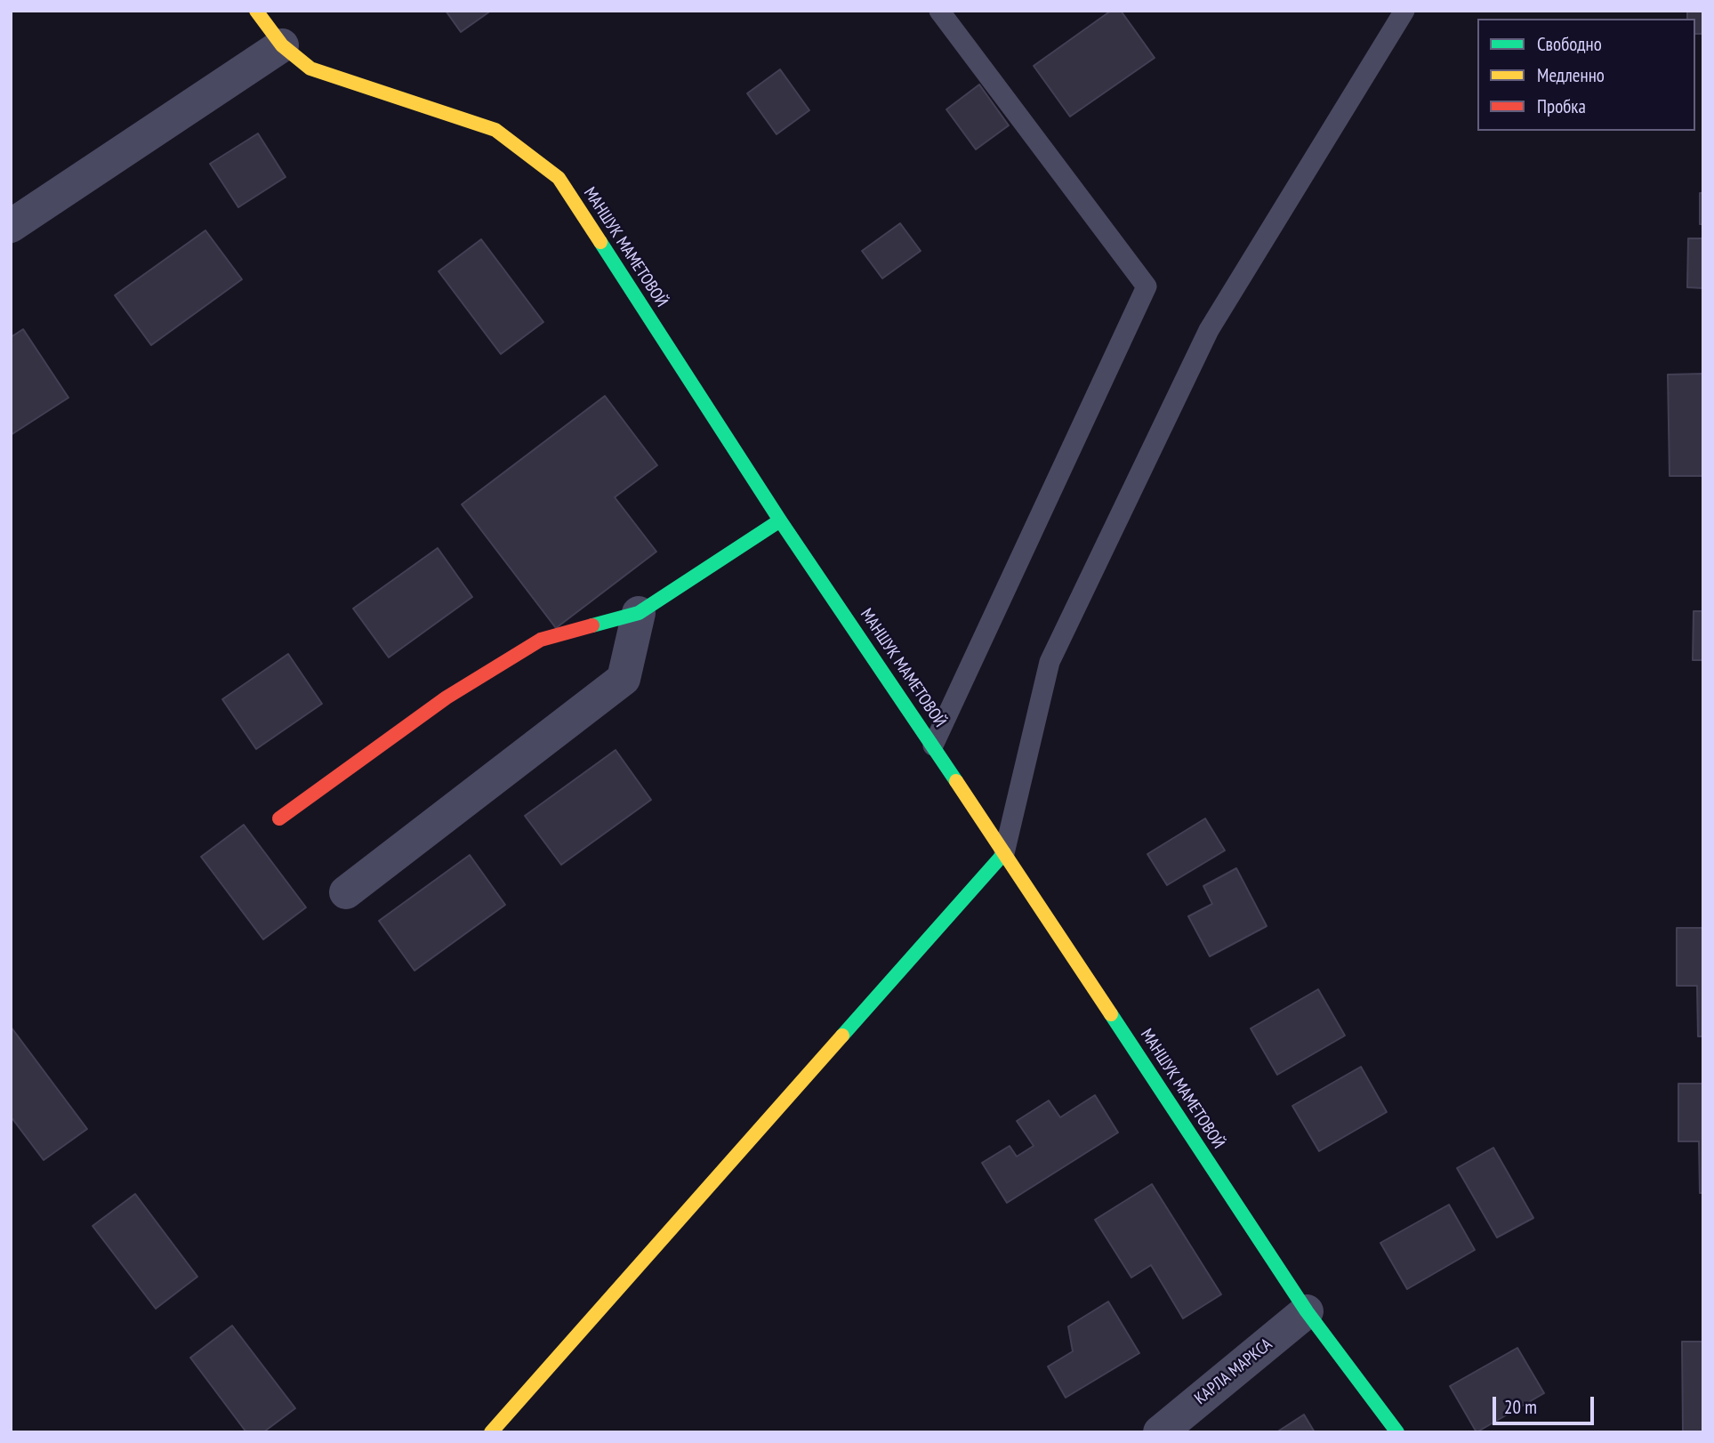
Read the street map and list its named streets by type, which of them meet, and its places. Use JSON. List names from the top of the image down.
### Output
{
  "streets": {
    "street": ["МАНШУК МАМЕТОВОЙ", "КАРЛА МАРКСА"]
  },
  "crossings": [
    ["МАНШУК МАМЕТОВОЙ", "КАРЛА МАРКСА"]
  ],
  "legend": ["Свободно", "Медленно", "Пробка"],
  "scale_bar": "20 m"
}
